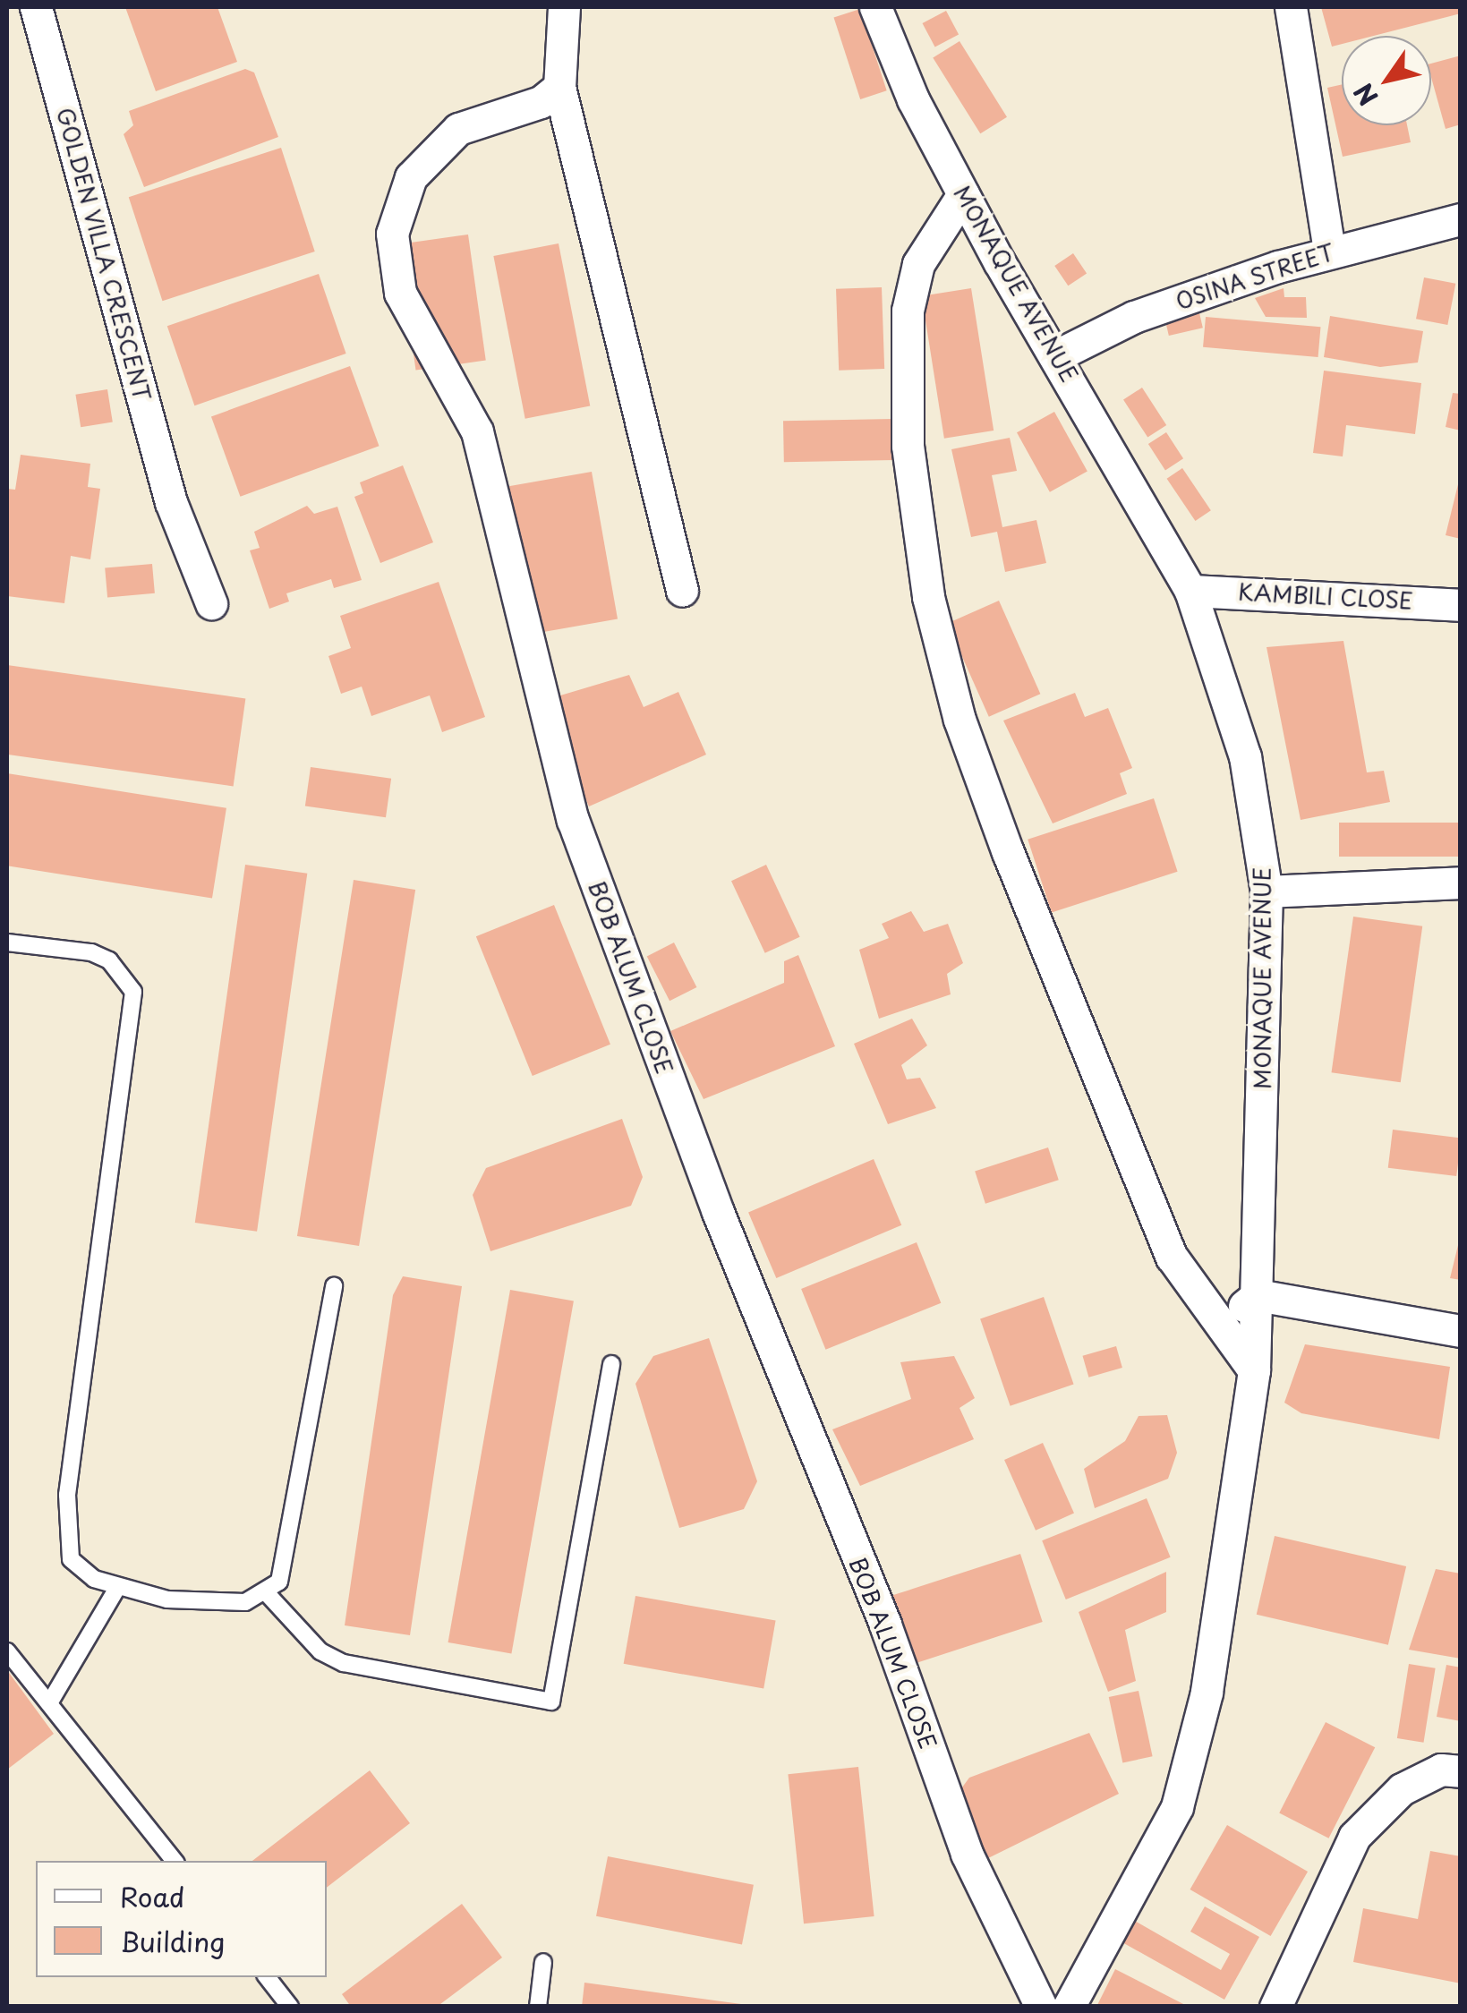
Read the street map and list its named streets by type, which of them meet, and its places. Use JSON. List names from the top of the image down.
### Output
{
  "streets": {
    "street": [
      "GOLDEN VILLA CRESCENT",
      "OSINA STREET",
      "MONAQUE AVENUE",
      "KAMBILI CLOSE",
      "BOB ALUM CLOSE"
    ]
  },
  "crossings": [
    ["OSINA STREET", "MONAQUE AVENUE"],
    ["MONAQUE AVENUE", "KAMBILI CLOSE"]
  ],
  "legend": ["Road", "Building"],
  "north": "bottom left"
}
